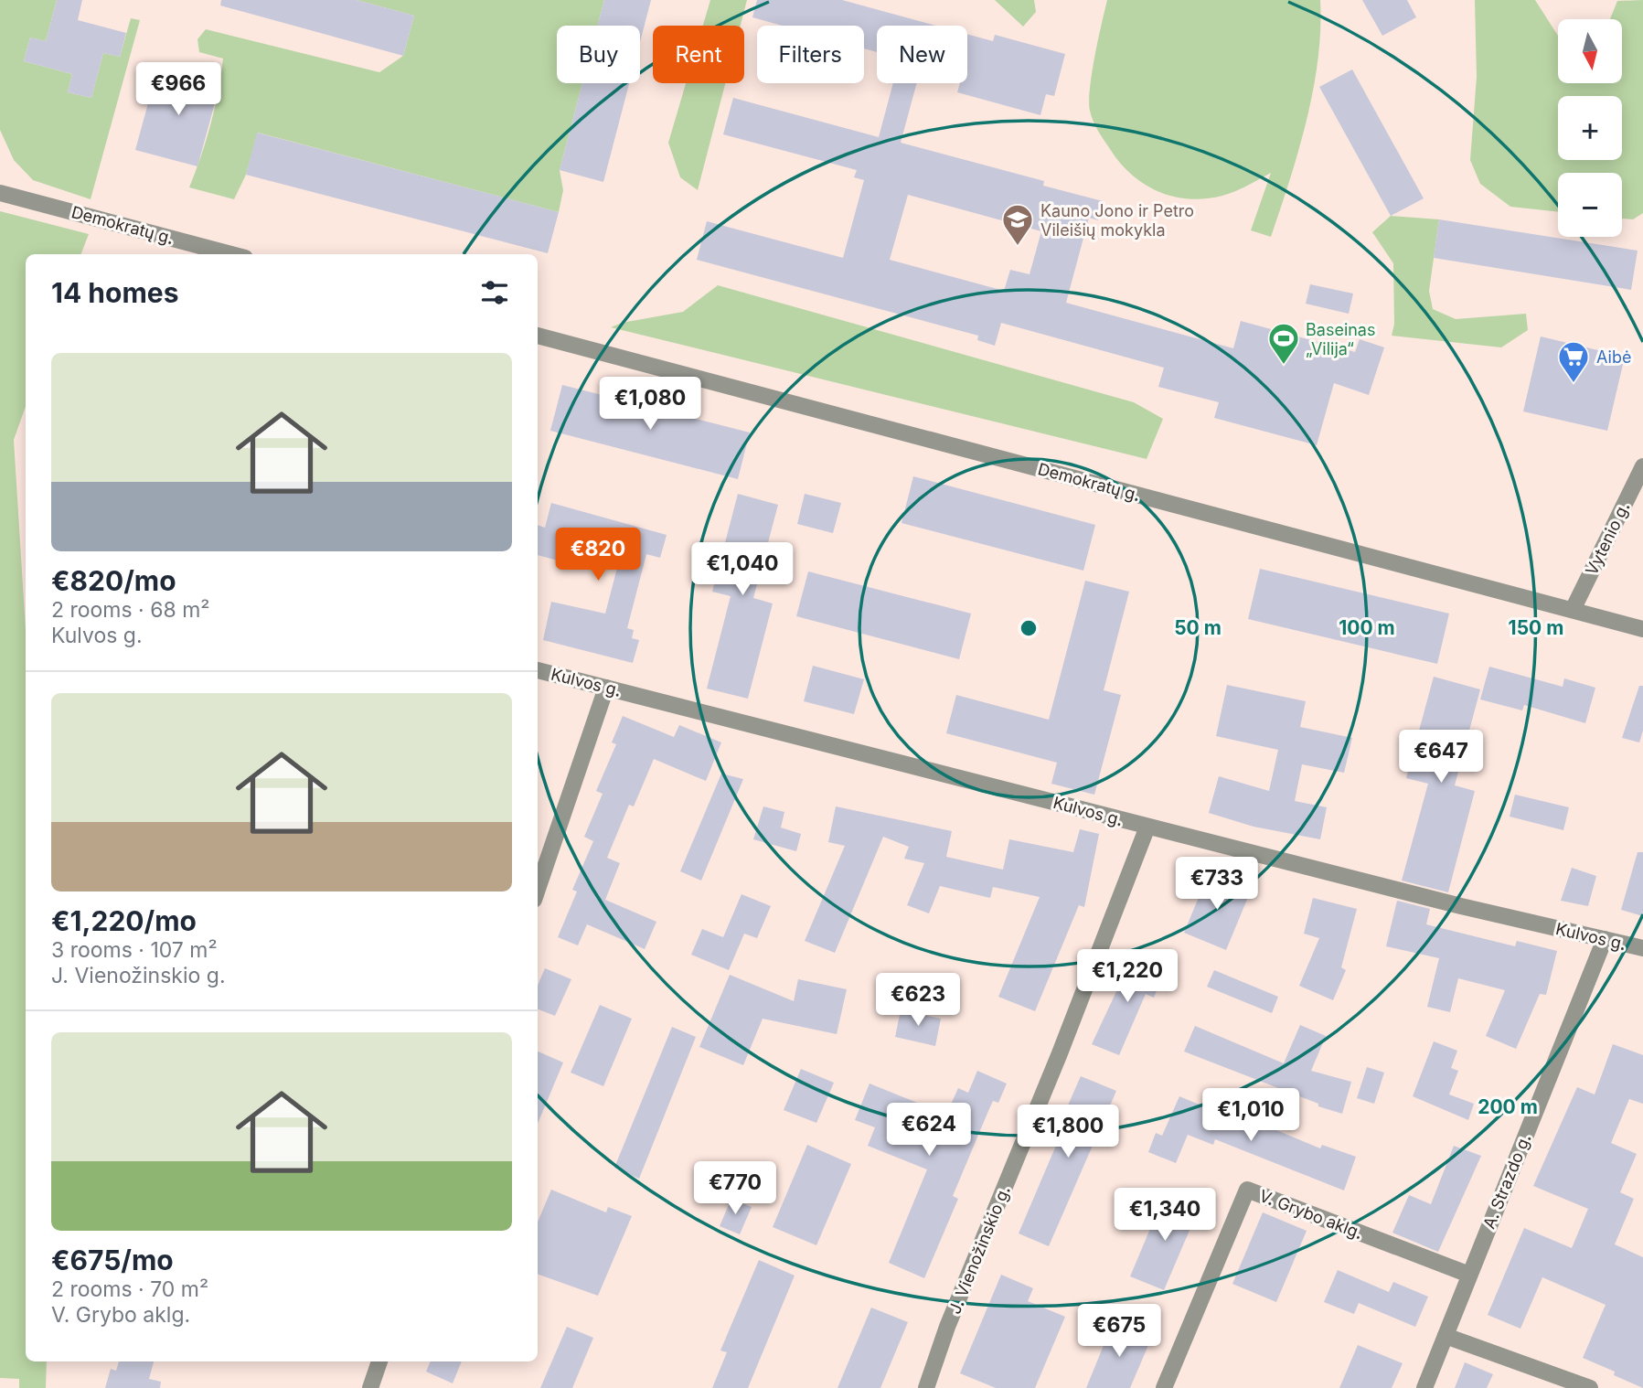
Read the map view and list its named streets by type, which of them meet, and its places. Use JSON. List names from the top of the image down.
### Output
{
  "streets": {
    "street": [
      "Demokratų g.",
      "Vytenio g.",
      "Kulvos g.",
      "A. Strazdo g.",
      "V. Grybo aklg.",
      "J. Vienožinskio g."
    ]
  },
  "crossings": [
    ["Demokratų g.", "Vytenio g."],
    ["Kulvos g.", "A. Strazdo g."],
    ["Kulvos g.", "J. Vienožinskio g."],
    ["A. Strazdo g.", "V. Grybo aklg."]
  ],
  "places": {
    "school or university": ["Kauno Jono ir Petro Vileišių mokykla"],
    "sports": ["Baseinas „Vilija“"],
    "supermarket": ["Aibė"]
  },
  "north": "bottom",
  "page": {
    "map_buttons": ["+", "−"],
    "chip": [
      "Buy",
      "Rent",
      "Filters",
      "New"
    ],
    "price": [
      "€966",
      "€1,080",
      "€820",
      "€1,040",
      "€647",
      "€733",
      "€1,220",
      "€623",
      "€1,010",
      "€624",
      "€1,800",
      "€770",
      "€1,340",
      "€675"
    ],
    "heading": "14 homes",
    "list": [
      {
        "name": "€820/mo",
        "note": "2 rooms · 68 m² · Kulvos g."
      },
      {
        "name": "€1,220/mo",
        "note": "3 rooms · 107 m² · J. Vienožinskio g."
      },
      {
        "name": "€675/mo",
        "note": "2 rooms · 70 m² · V. Grybo aklg."
      }
    ]
  },
  "rings": [
    "50 m",
    "100 m",
    "150 m",
    "200 m"
  ]
}
